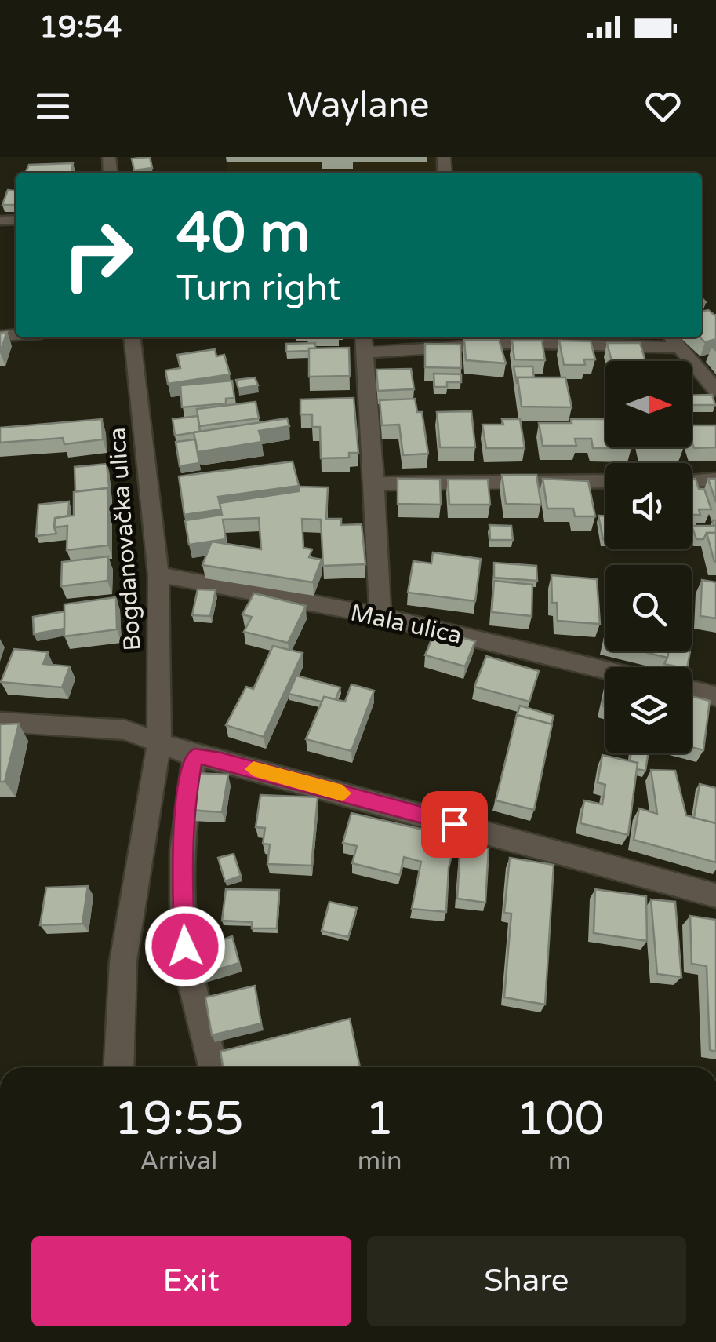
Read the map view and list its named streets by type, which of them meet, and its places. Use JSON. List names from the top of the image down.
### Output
{
  "streets": {
    "street": ["Bogdanovačka ulica", "Mala ulica"]
  },
  "crossings": [
    ["Bogdanovačka ulica", "Mala ulica"]
  ],
  "north": "right",
  "page": {
    "status": "19:54",
    "header": "Waylane",
    "turn": ["40 m", "Turn right"],
    "eta": [
      "19:55",
      "Arrival",
      "1",
      "min",
      "100",
      "m"
    ],
    "buttons": ["Exit", "Share"]
  }
}
